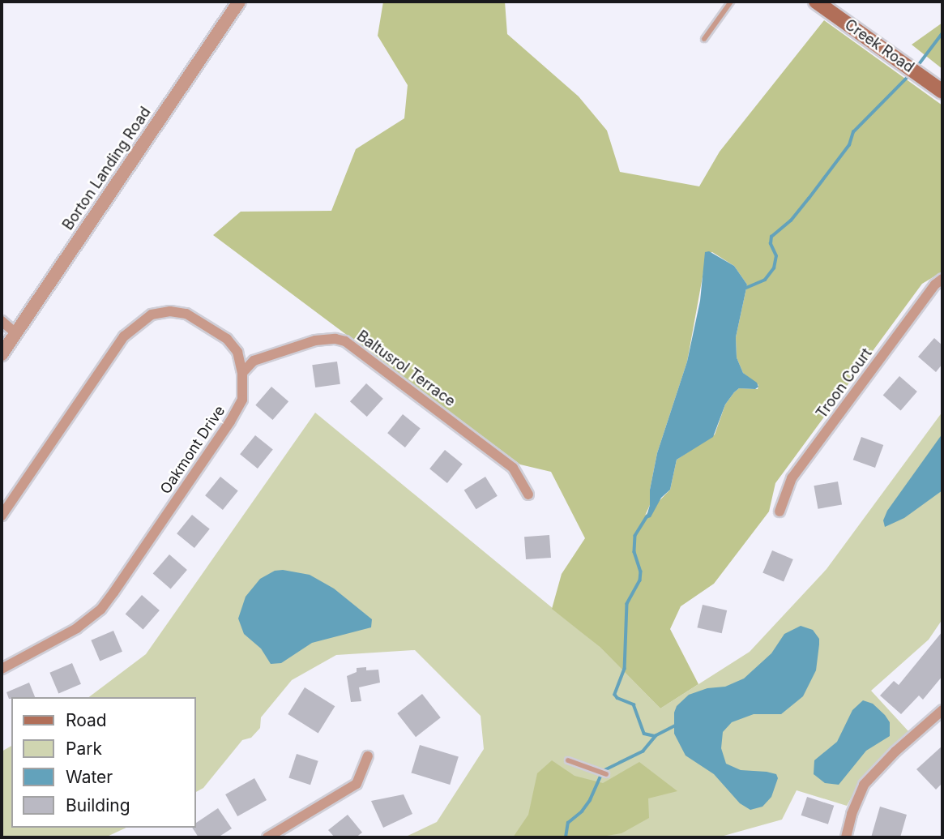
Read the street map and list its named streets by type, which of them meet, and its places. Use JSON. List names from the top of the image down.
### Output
{
  "streets": {
    "main road": ["Creek Road"],
    "street": [
      "Borton Landing Road",
      "Baltusrol Terrace",
      "Troon Court",
      "Oakmont Drive"
    ]
  },
  "crossings": [
    ["Baltusrol Terrace", "Oakmont Drive"]
  ],
  "legend": [
    "Road",
    "Park",
    "Water",
    "Building"
  ]
}
